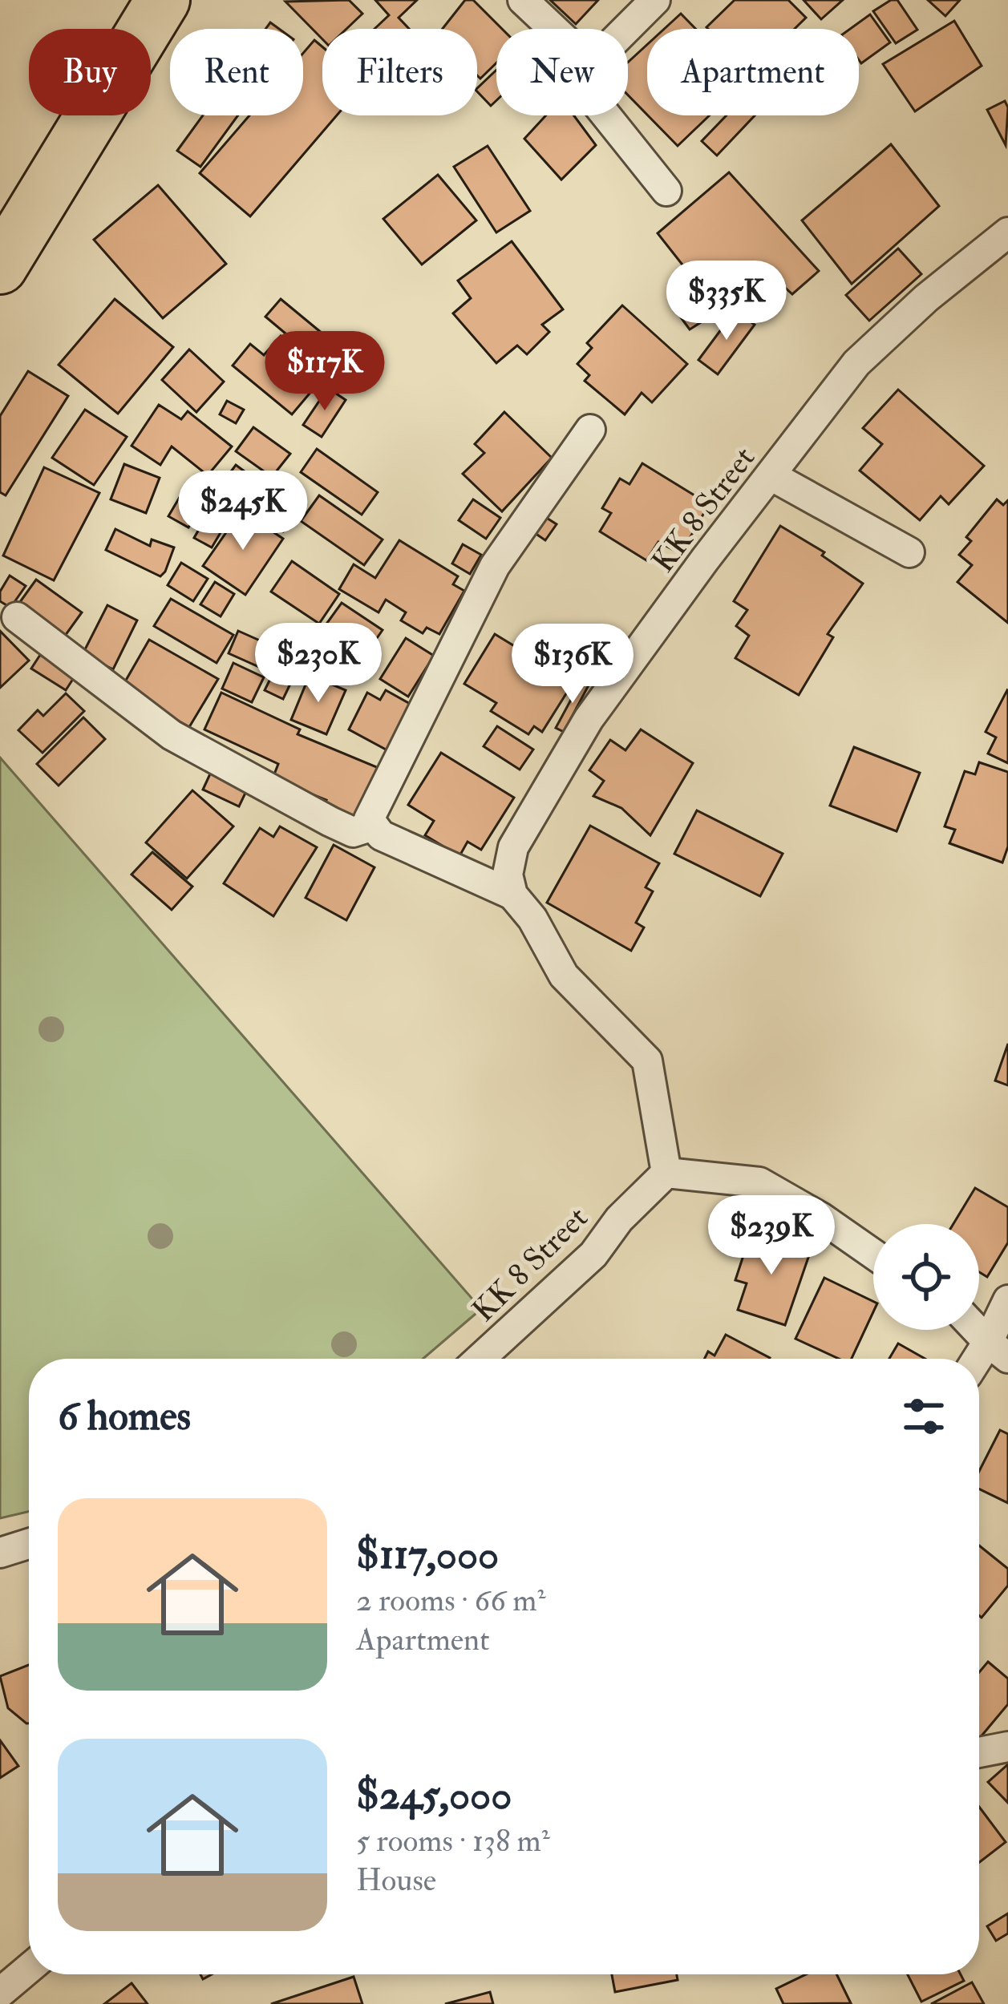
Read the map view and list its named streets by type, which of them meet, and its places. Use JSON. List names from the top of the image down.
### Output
{
  "streets": {
    "street": ["KK 8 Street"]
  },
  "page": {
    "chip": [
      "Buy",
      "Rent",
      "Filters",
      "New",
      "Apartment"
    ],
    "price": [
      "$335K",
      "$117K",
      "$245K",
      "$230K",
      "$136K",
      "$239K"
    ],
    "heading": "6 homes",
    "list": [
      {
        "name": "$117,000",
        "note": "2 rooms · 66 m² · Apartment"
      },
      {
        "name": "$245,000",
        "note": "5 rooms · 138 m² · House"
      }
    ]
  }
}
